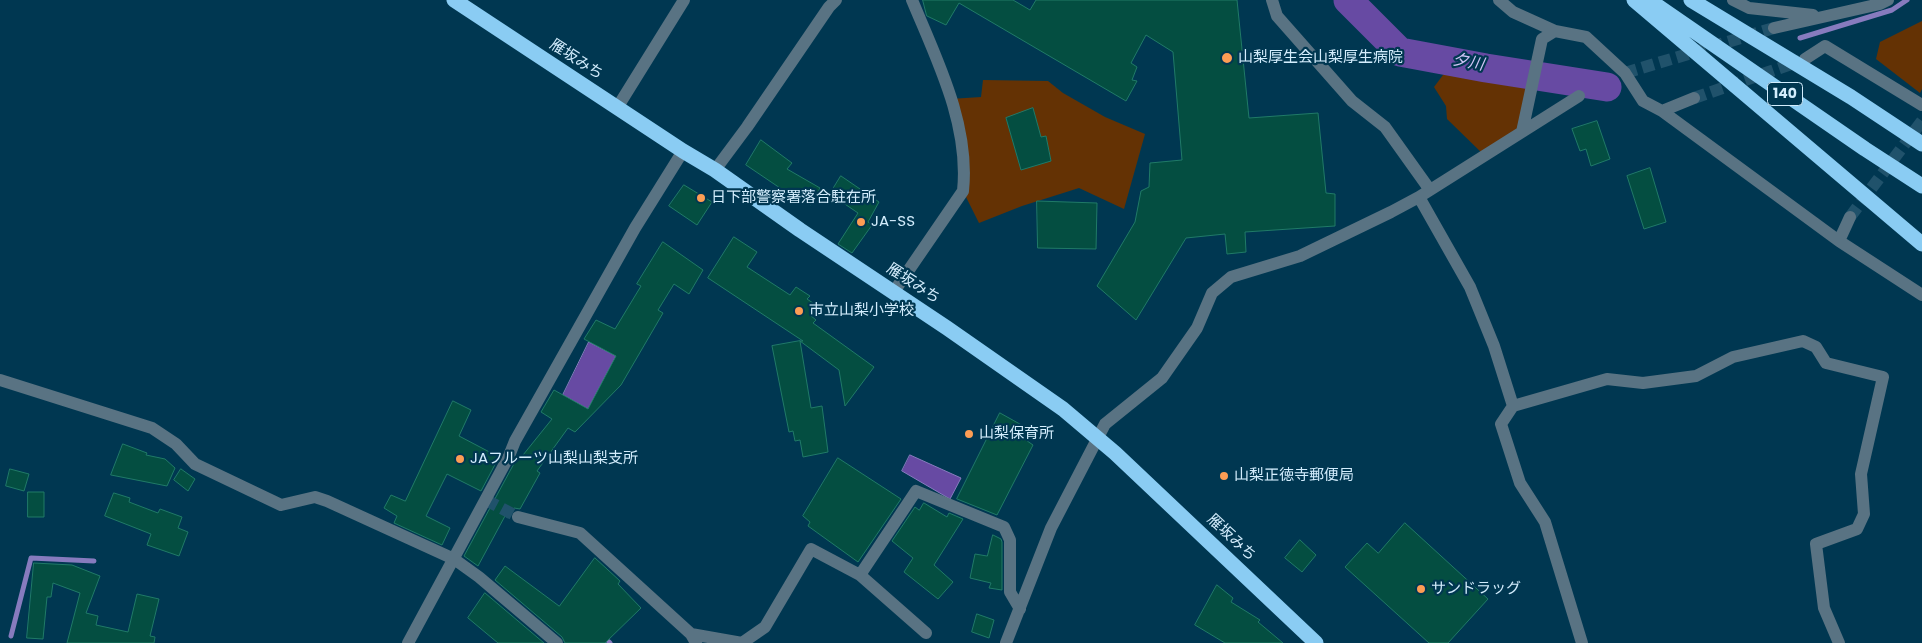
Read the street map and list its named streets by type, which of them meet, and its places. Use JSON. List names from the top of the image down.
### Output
{
  "streets": {
    "highway": ["雁坂みち", "140"]
  },
  "water": ["夕川"],
  "places": [
    "山梨厚生会山梨厚生病院",
    "日下部警察署落合駐在所",
    "JA-SS",
    "市立山梨小学校",
    "山梨保育所",
    "JAフルーツ山梨山梨支所",
    "山梨正徳寺郵便局",
    "サンドラッグ"
  ]
}
